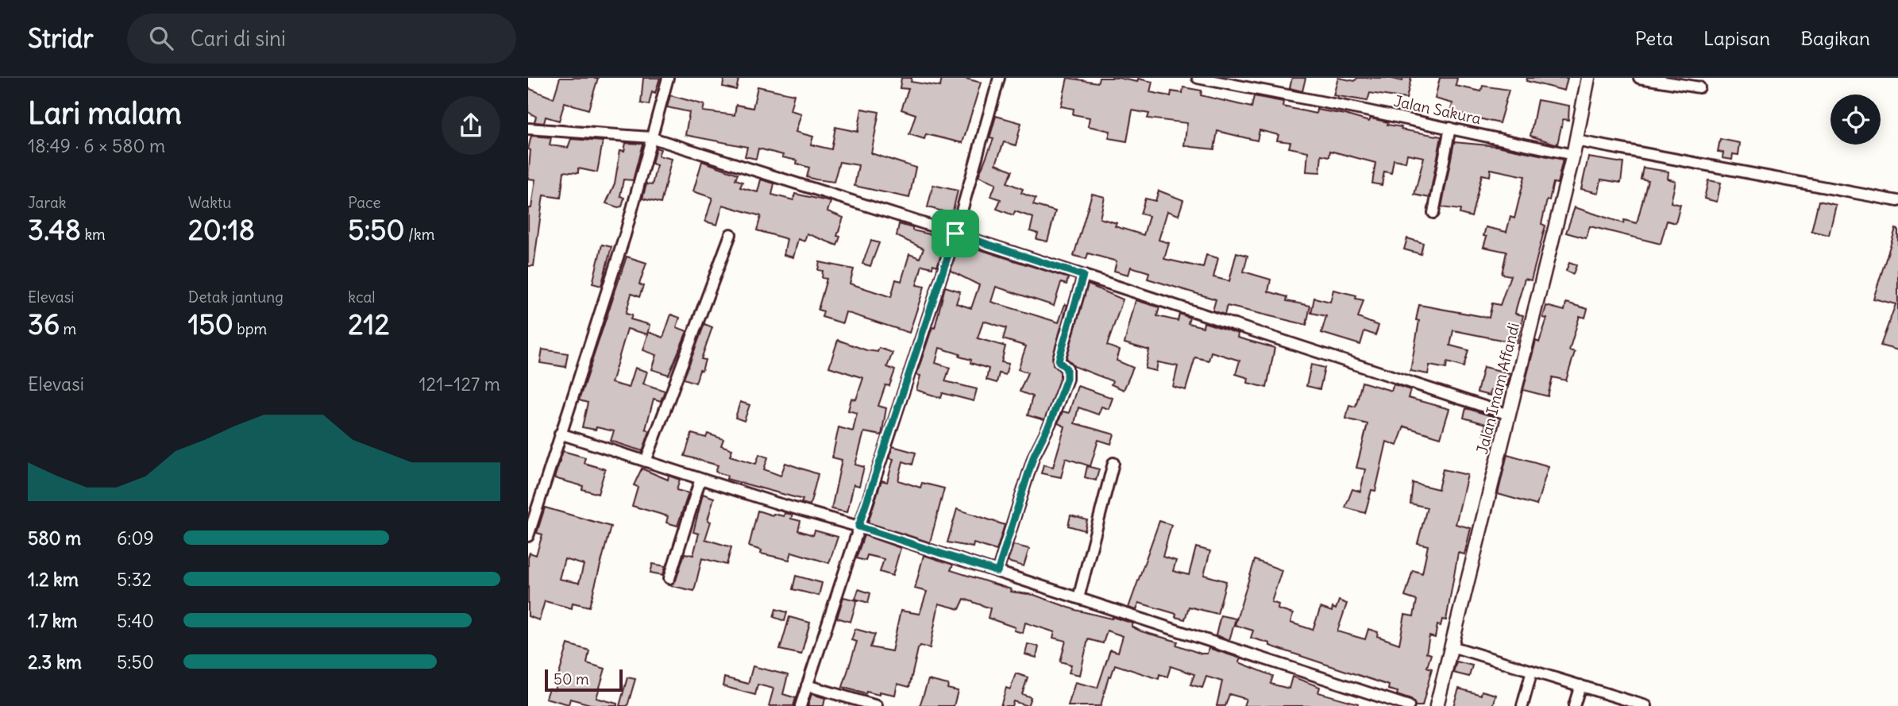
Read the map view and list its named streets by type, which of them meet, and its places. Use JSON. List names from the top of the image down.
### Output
{
  "streets": {
    "street": ["Jalan Sakura", "Jalan Imam Affandi"]
  },
  "crossings": [
    ["Jalan Sakura", "Jalan Imam Affandi"]
  ],
  "scale_bar": "50 m",
  "page": {
    "header": "Stridr",
    "search": "Cari di sini",
    "nav": ["Peta", "Lapisan", "Bagikan"],
    "heading": ["Lari malam", "18:49 · 6 × 580 m"],
    "stats": [
      ["Jarak", "3.48 km"],
      ["Waktu", "20:18"],
      ["Pace", "5:50 /km"],
      ["Elevasi", "36 m"],
      ["Detak jantung", "150 bpm"],
      ["kcal", "212"]
    ],
    "chart": ["Elevasi", "121–127 m"],
    "list": [
      {
        "name": "580 m",
        "note": "6:09"
      },
      {
        "name": "1.2 km",
        "note": "5:32"
      },
      {
        "name": "1.7 km",
        "note": "5:40"
      },
      {
        "name": "2.3 km",
        "note": "5:50"
      }
    ],
    "scale": "50 m"
  }
}
